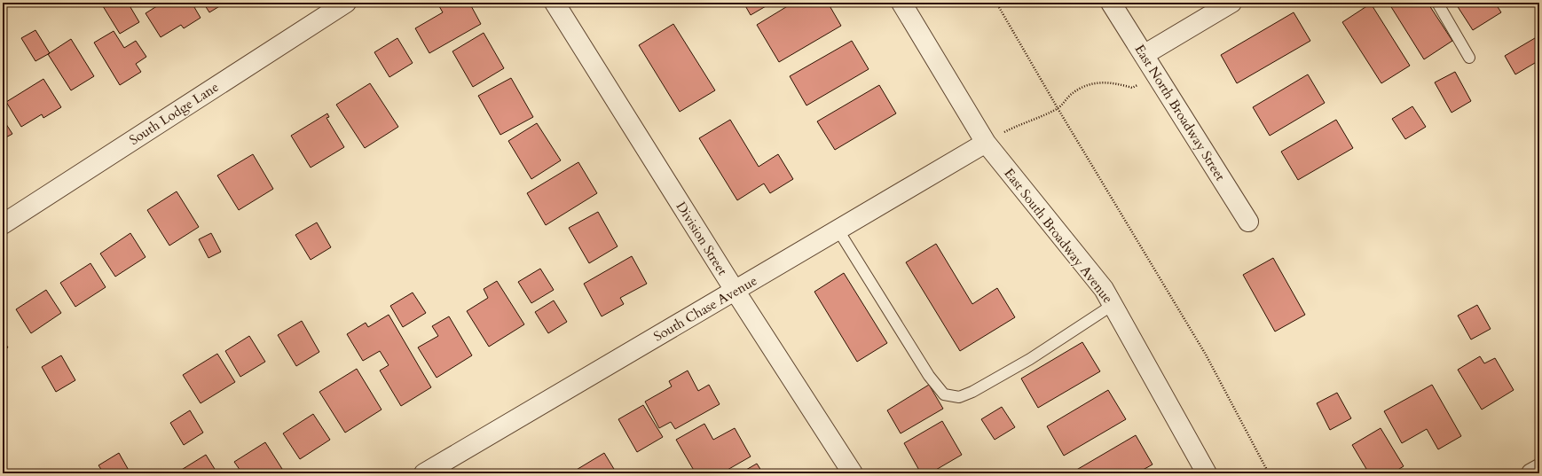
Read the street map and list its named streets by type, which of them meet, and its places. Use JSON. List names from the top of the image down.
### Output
{
  "streets": {
    "street": [
      "East North Broadway Street",
      "South Lodge Lane",
      "East South Broadway Avenue",
      "Division Street",
      "South Chase Avenue"
    ]
  },
  "crossings": [
    ["East South Broadway Avenue", "South Chase Avenue"],
    ["Division Street", "South Chase Avenue"]
  ]
}
